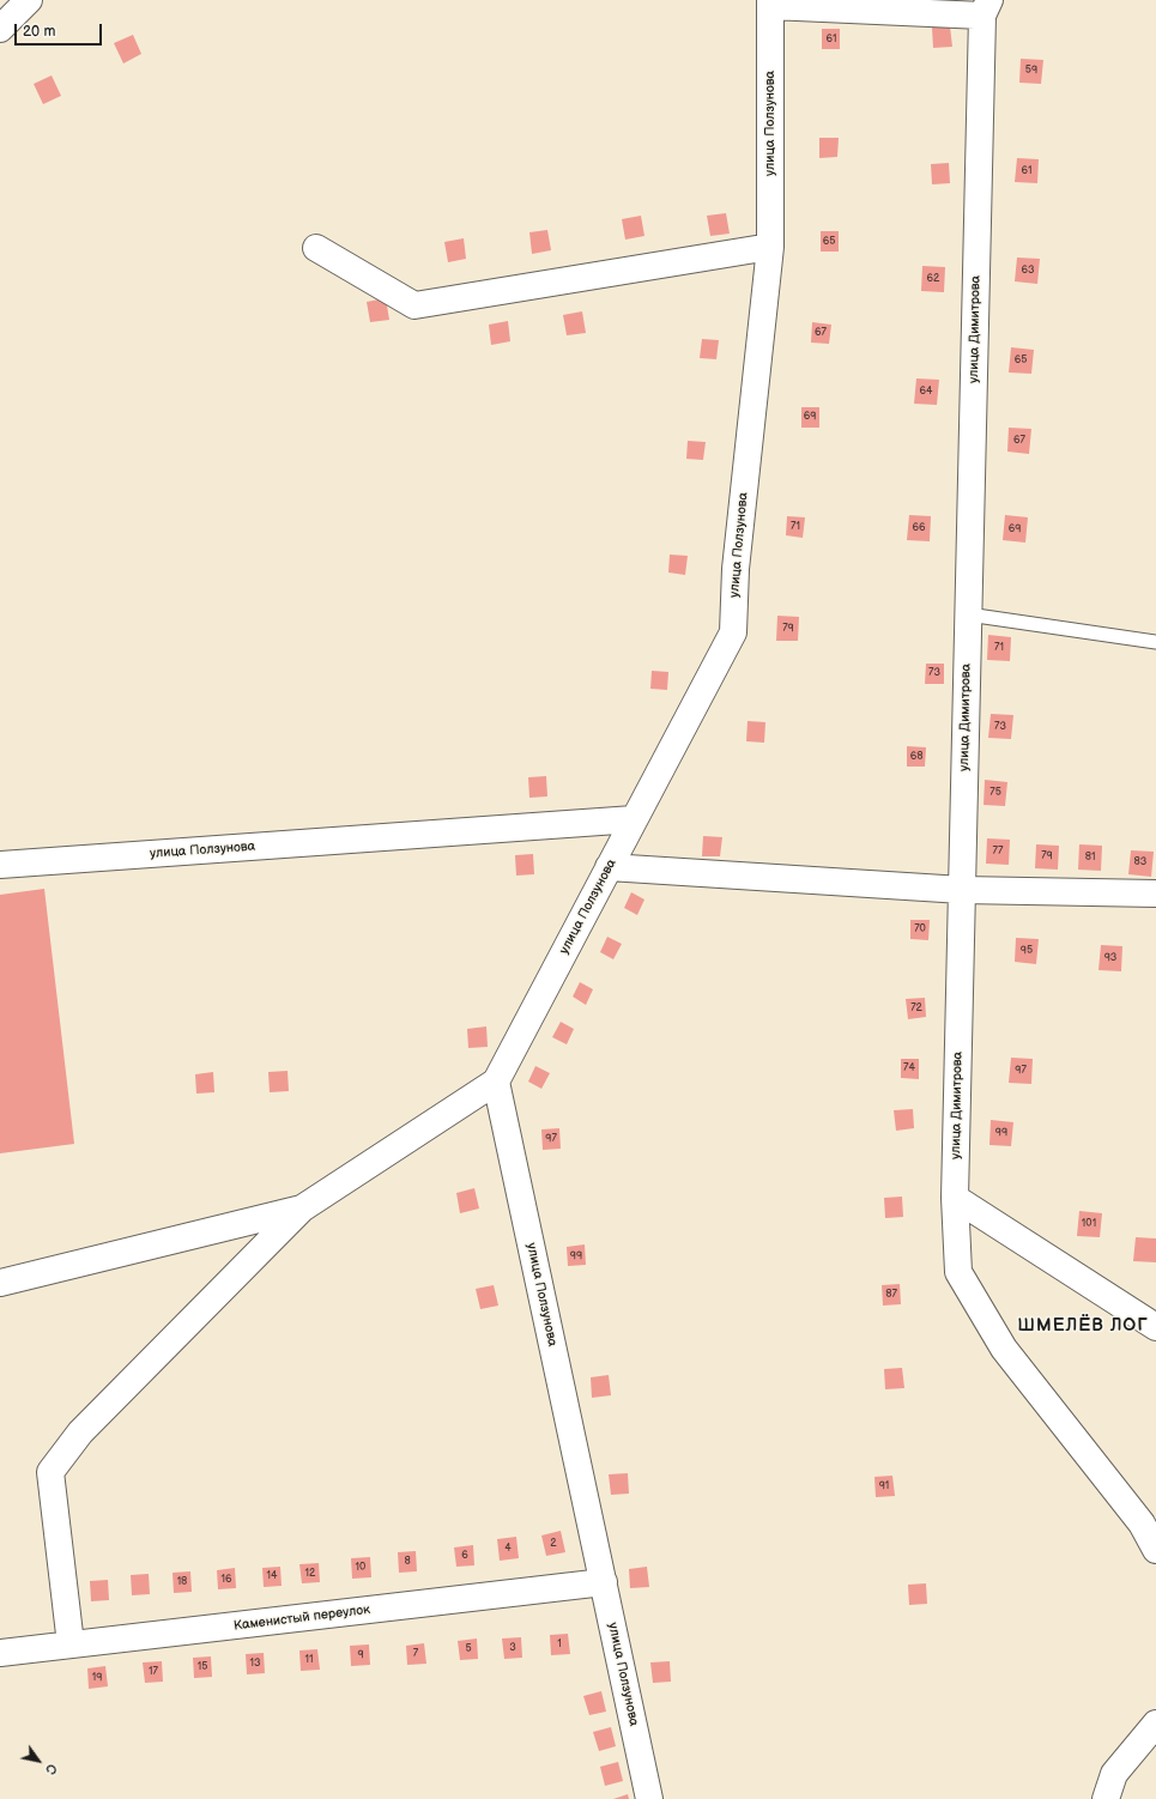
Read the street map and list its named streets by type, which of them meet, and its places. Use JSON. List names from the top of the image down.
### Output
{
  "streets": {
    "street": ["улица Ползунова", "улица Димитрова", "Каменистый переулок"]
  },
  "crossings": [
    ["улица Ползунова", "Каменистый переулок"]
  ],
  "districts": ["ШМЕЛЁВ ЛОГ"],
  "house_numbers": [
    "61",
    "59",
    "61",
    "65",
    "63",
    "62",
    "67",
    "65",
    "64",
    "69",
    "67",
    "71",
    "66",
    "69",
    "79",
    "71",
    "73",
    "73",
    "68",
    "75",
    "77",
    "79",
    "81",
    "83",
    "70",
    "95",
    "93",
    "72",
    "74",
    "97",
    "99",
    "97",
    "101",
    "99",
    "87",
    "91",
    "2",
    "4",
    "6",
    "8",
    "10",
    "12",
    "14",
    "16",
    "18",
    "1",
    "3",
    "5",
    "7",
    "9",
    "11",
    "13",
    "15",
    "17",
    "19"
  ],
  "scale_bar": "20 m",
  "north": "bottom right"
}
